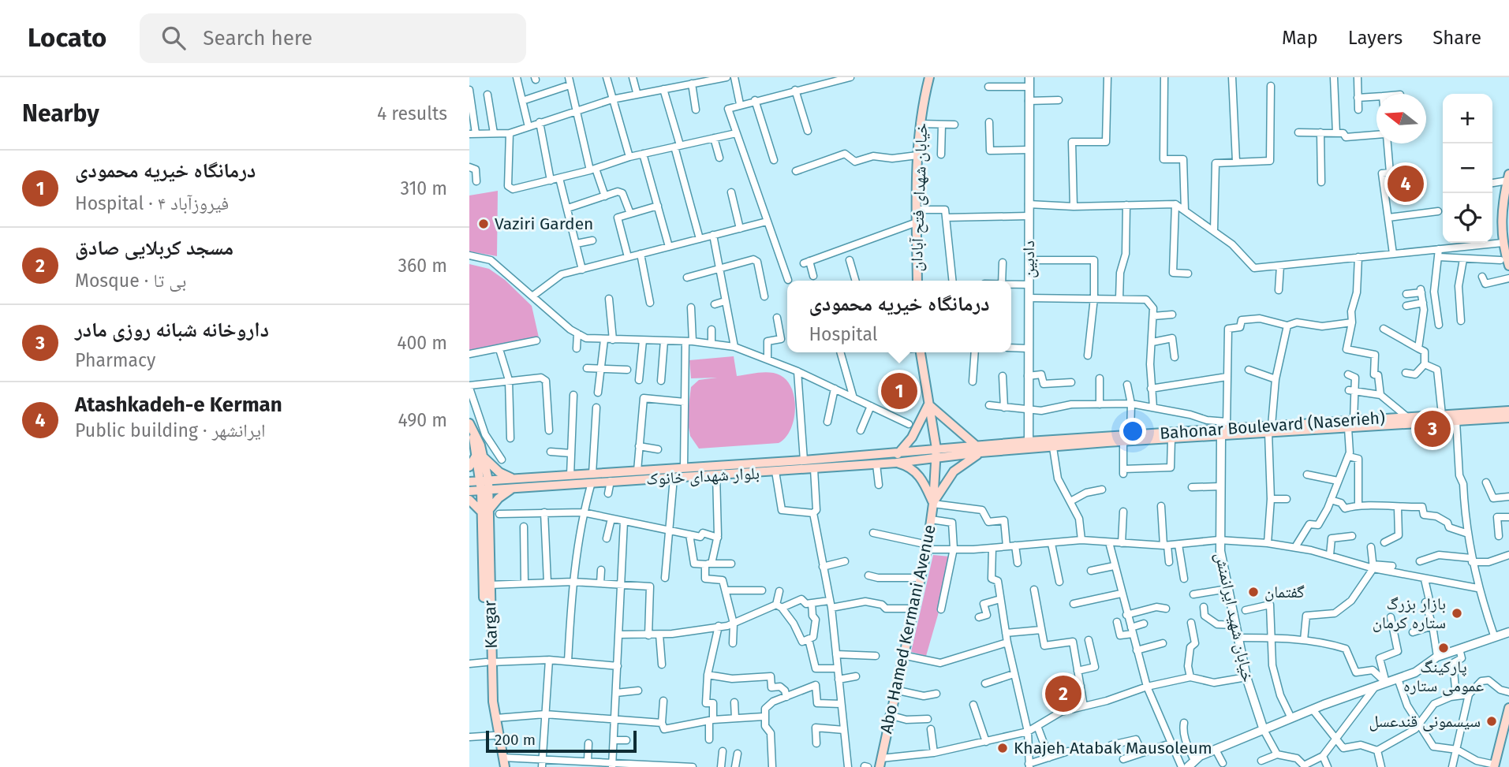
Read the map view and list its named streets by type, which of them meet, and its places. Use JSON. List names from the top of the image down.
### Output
{
  "streets": {
    "main road": [
      "خیابان شهدای فتح آبادان",
      "Bahonar Boulevard (Naserieh)",
      "بلوار شهدای خانوک",
      "Kargar",
      "Abo Hamed Kermani Avenue"
    ],
    "street": ["دادبین", "خیابان شهید ایرانمنش"]
  },
  "crossings": [
    ["دادبین", "Bahonar Boulevard (Naserieh)"],
    ["Bahonar Boulevard (Naserieh)", "بلوار شهدای خانوک"],
    ["Bahonar Boulevard (Naserieh)", "خیابان شهید ایرانمنش"],
    ["Bahonar Boulevard (Naserieh)", "Abo Hamed Kermani Avenue"],
    ["بلوار شهدای خانوک", "Kargar"],
    ["بلوار شهدای خانوک", "Abo Hamed Kermani Avenue"]
  ],
  "places": [
    "Vaziri Garden",
    "گفتمان",
    "بازار بزرگ ستاره کرمان",
    "پارکینگ عمومی ستاره",
    "سیسمونی قندعسل",
    "Khajeh Atabak Mausoleum"
  ],
  "scale_bar": "200 m",
  "north": "left",
  "page": {
    "header": "Locato",
    "search": "Search here",
    "nav": ["Map", "Layers", "Share"],
    "heading": ["Nearby", "4 results"],
    "map_buttons": ["+", "−"],
    "list": [
      {
        "mark": "1",
        "name": "درمانگاه خیریه محمودی",
        "note": "Hospital · فیروزآباد ۴",
        "value": "310 m"
      },
      {
        "mark": "2",
        "name": "مسجد کربلایی صادق",
        "note": "Mosque · بی تا",
        "value": "360 m"
      },
      {
        "mark": "3",
        "name": "داروخانه شبانه روزی مادر",
        "note": "Pharmacy",
        "value": "400 m"
      },
      {
        "mark": "4",
        "name": "Atashkadeh-e Kerman",
        "note": "Public building · ایرانشهر",
        "value": "490 m"
      }
    ],
    "pins": [
      "4",
      "1",
      "3",
      "2"
    ],
    "popup": ["درمانگاه خیریه محمودی", "Hospital"],
    "scale": "200 m"
  }
}
